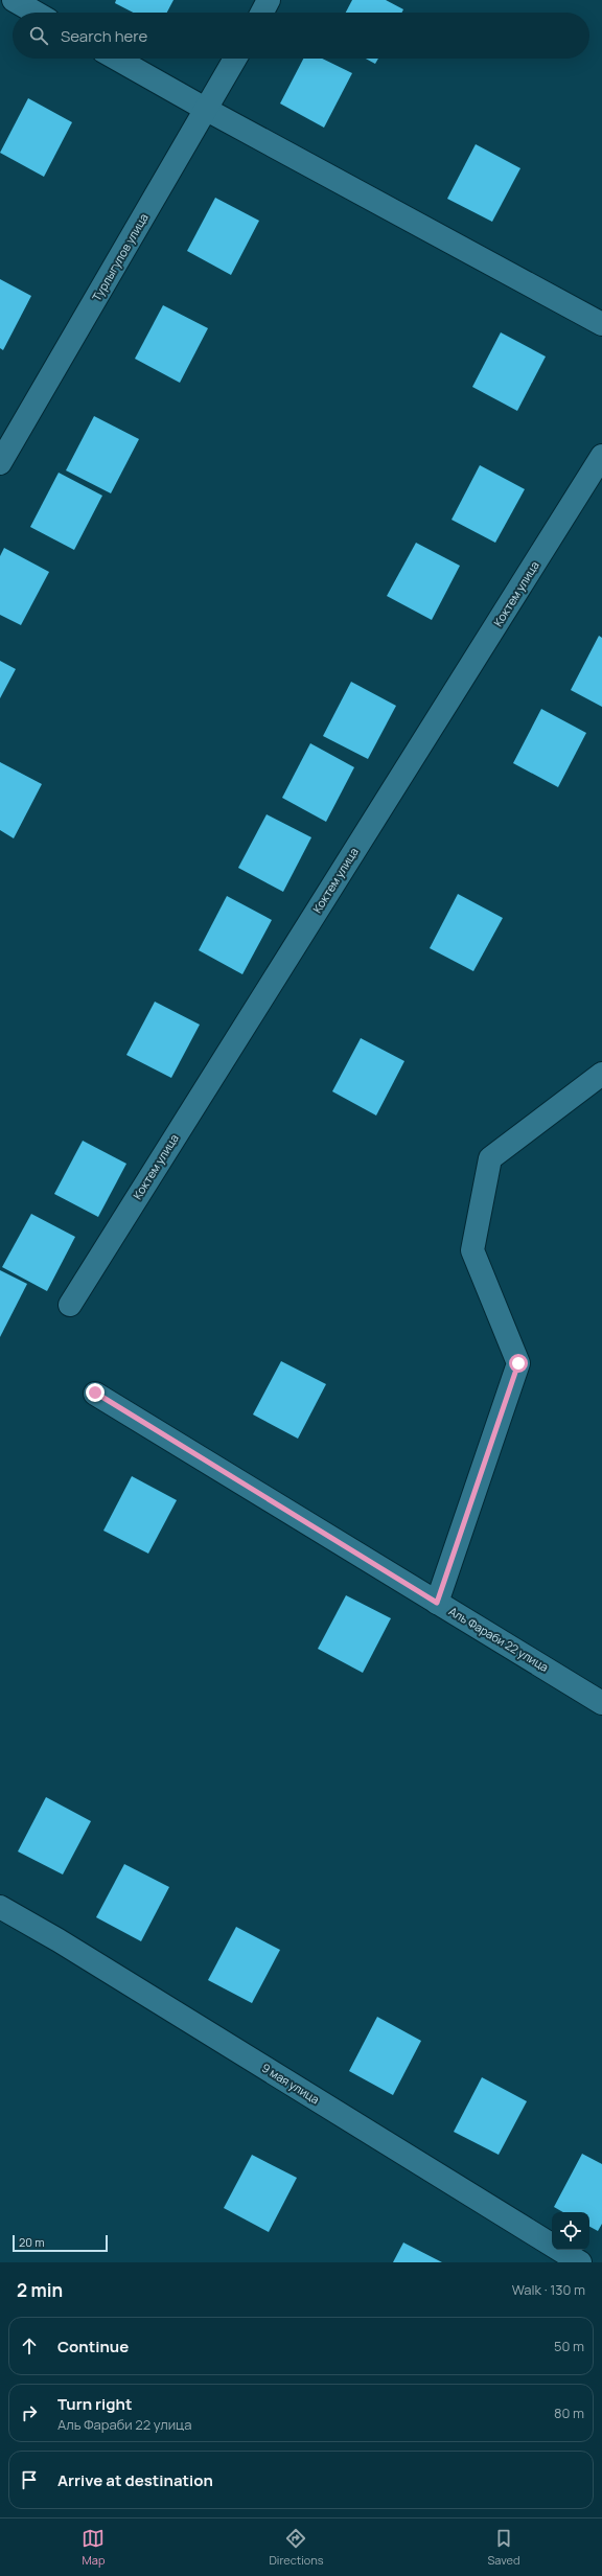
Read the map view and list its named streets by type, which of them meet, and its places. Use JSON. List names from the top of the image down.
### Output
{
  "streets": {
    "street": [
      "Турлыгулов улица",
      "Коктем улица",
      "Аль Фараби 22 улица",
      "9 мая улица"
    ]
  },
  "scale_bar": "20 m",
  "page": {
    "search": "Search here",
    "scale": "20 m",
    "heading": ["2 min", "Walk · 130 m"],
    "list": [
      ["Continue", "50 m"],
      ["Turn right", "Аль Фараби 22 улица", "80 m"],
      "Arrive at destination"
    ],
    "nav": ["Map", "Directions", "Saved"]
  }
}
